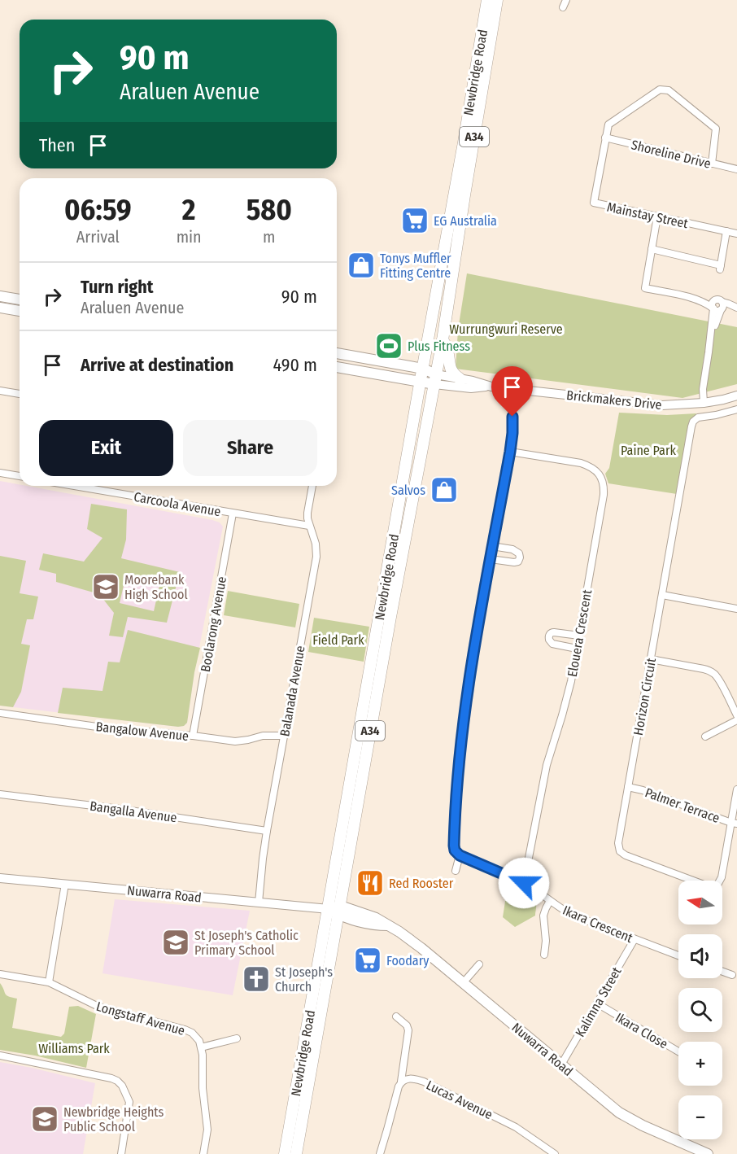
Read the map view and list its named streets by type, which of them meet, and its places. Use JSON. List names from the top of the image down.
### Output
{
  "streets": {
    "highway": ["Newbridge Road", "A34"],
    "main road": ["Brickmakers Drive", "Nuwarra Road"],
    "street": [
      "Shoreline Drive",
      "Mainstay Street",
      "Carcoola Avenue",
      "Boolarong Avenue",
      "Elouera Crescent",
      "Balanada Avenue",
      "Horizon Circuit",
      "Bangalow Avenue",
      "Palmer Terrace",
      "Bangalla Avenue",
      "Ikara Crescent",
      "Kalimna Street",
      "Longstaff Avenue",
      "Ikara Close",
      "Lucas Avenue"
    ]
  },
  "crossings": [
    ["Newbridge Road", "Brickmakers Drive"],
    ["Newbridge Road", "Nuwarra Road"],
    ["Shoreline Drive", "Mainstay Street"],
    ["Carcoola Avenue", "Boolarong Avenue"],
    ["Carcoola Avenue", "Balanada Avenue"],
    ["Boolarong Avenue", "Bangalow Avenue"],
    ["Elouera Crescent", "Ikara Crescent"],
    ["Balanada Avenue", "Bangalow Avenue"],
    ["Balanada Avenue", "Bangalla Avenue"],
    ["Balanada Avenue", "Nuwarra Road"],
    ["Horizon Circuit", "Palmer Terrace"],
    ["Nuwarra Road", "Kalimna Street"],
    ["Ikara Crescent", "Kalimna Street"],
    ["Kalimna Street", "Ikara Close"]
  ],
  "parks": [
    "Wurrungwuri Reserve",
    "Paine Park",
    "Field Park",
    "Williams Park"
  ],
  "places": {
    "supermarket": ["EG Australia", "Foodary"],
    "shop": ["Tonys Muffler Fitting Centre", "Salvos"],
    "sports": ["Plus Fitness"],
    "school or university": ["Moorebank High School", "St Joseph's Catholic Primary School", "Newbridge Heights Public School"],
    "restaurant": ["Red Rooster"],
    "church": ["St Joseph's Church"]
  },
  "north": "left",
  "page": {
    "turn": ["90 m", "Araluen Avenue"],
    "then": "Then",
    "eta": [
      "06:59",
      "Arrival",
      "2",
      "min",
      "580",
      "m"
    ],
    "list": [
      {
        "name": "Turn right",
        "note": "Araluen Avenue",
        "value": "90 m"
      },
      {
        "name": "Arrive at destination",
        "value": "490 m"
      }
    ],
    "buttons": ["Exit", "Share"],
    "map_buttons": ["+", "−"]
  }
}
